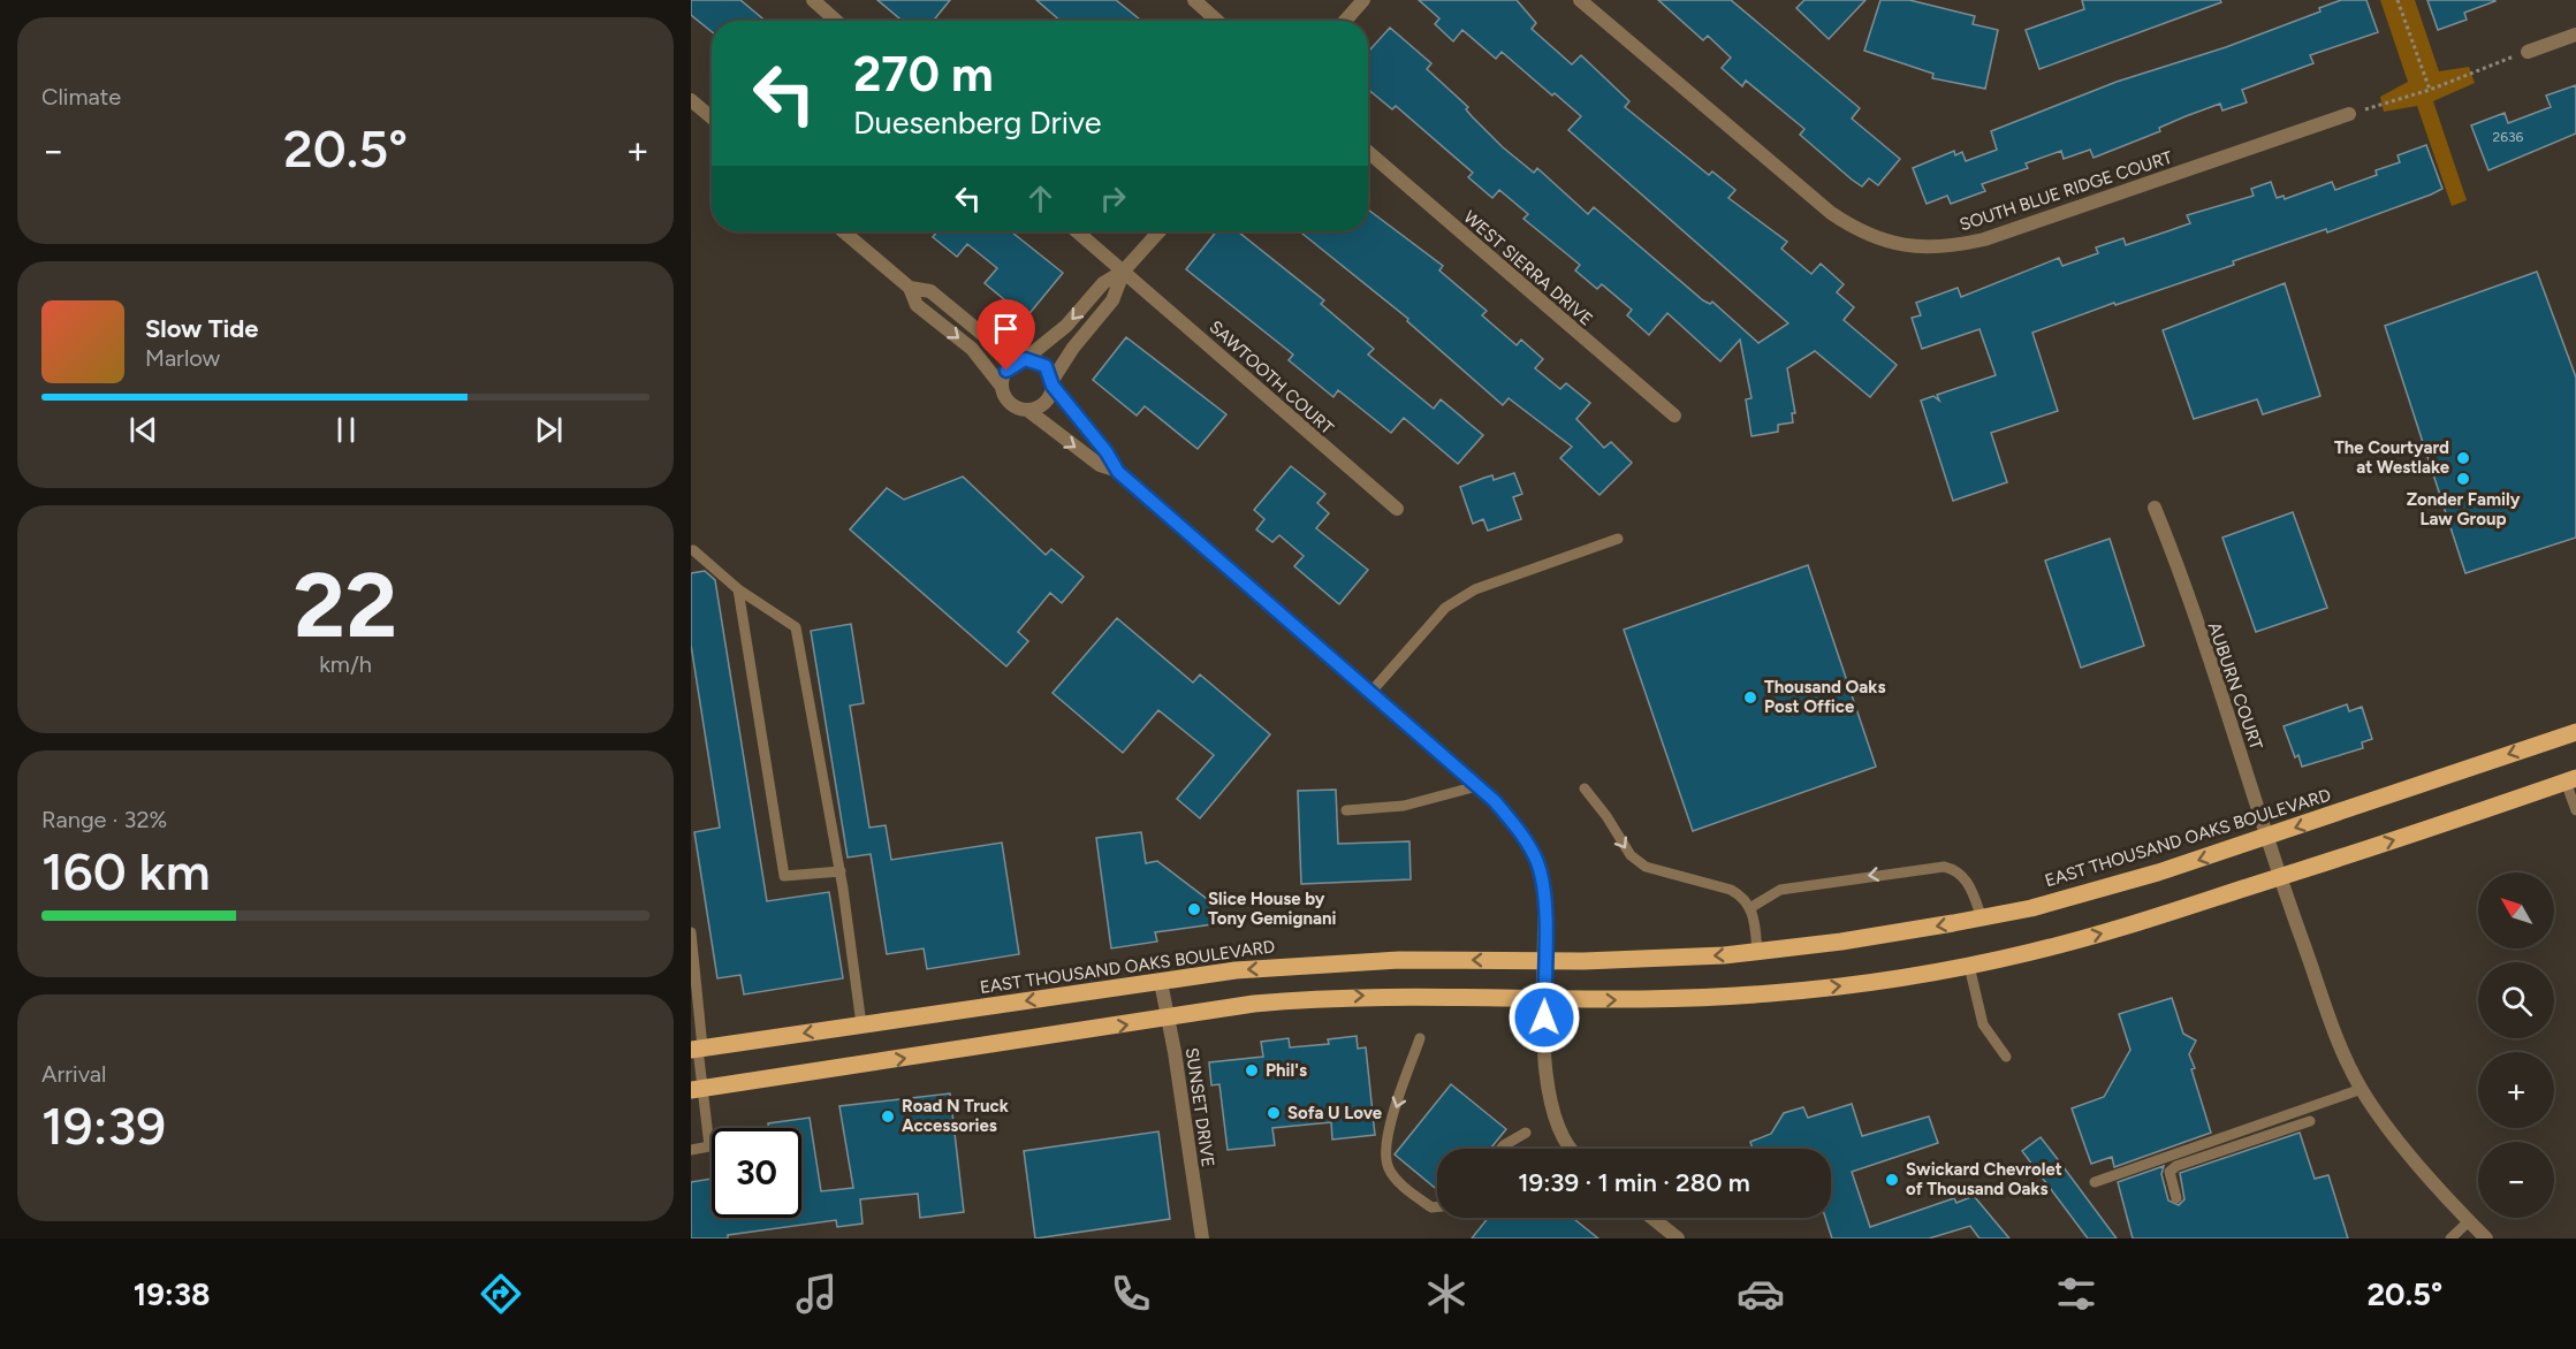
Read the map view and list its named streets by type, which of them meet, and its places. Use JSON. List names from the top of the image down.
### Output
{
  "streets": {
    "main road": ["EAST THOUSAND OAKS BOULEVARD"],
    "street": [
      "SOUTH BLUE RIDGE COURT",
      "WEST SIERRA DRIVE",
      "SAWTOOTH COURT",
      "AUBURN COURT",
      "SUNSET DRIVE"
    ]
  },
  "crossings": [
    ["AUBURN COURT", "EAST THOUSAND OAKS BOULEVARD"],
    ["EAST THOUSAND OAKS BOULEVARD", "SUNSET DRIVE"]
  ],
  "places": [
    "The Courtyard at Westlake",
    "Zonder Family Law Group",
    "Thousand Oaks Post Office",
    "Slice House by Tony Gemignani",
    "Phil's",
    "Sofa U Love",
    "Road N Truck Accessories",
    "Swickard Chevrolet of Thousand Oaks"
  ],
  "house_numbers": ["2636"],
  "north": "top left",
  "page": {
    "tile": [
      "Climate",
      ["22", "km/h"],
      ["Range · 32%", "160 km"],
      ["Arrival", "19:39"]
    ],
    "turn": ["270 m", "Duesenberg Drive"],
    "heat": ["−", "20.5°", "+"],
    "song": ["Slow Tide", "Marlow"],
    "map_buttons": ["+", "−"],
    "limit": "30",
    "trip": "19:39 · 1 min · 280 m",
    "tabs": ["19:38", "20.5°"]
  }
}
